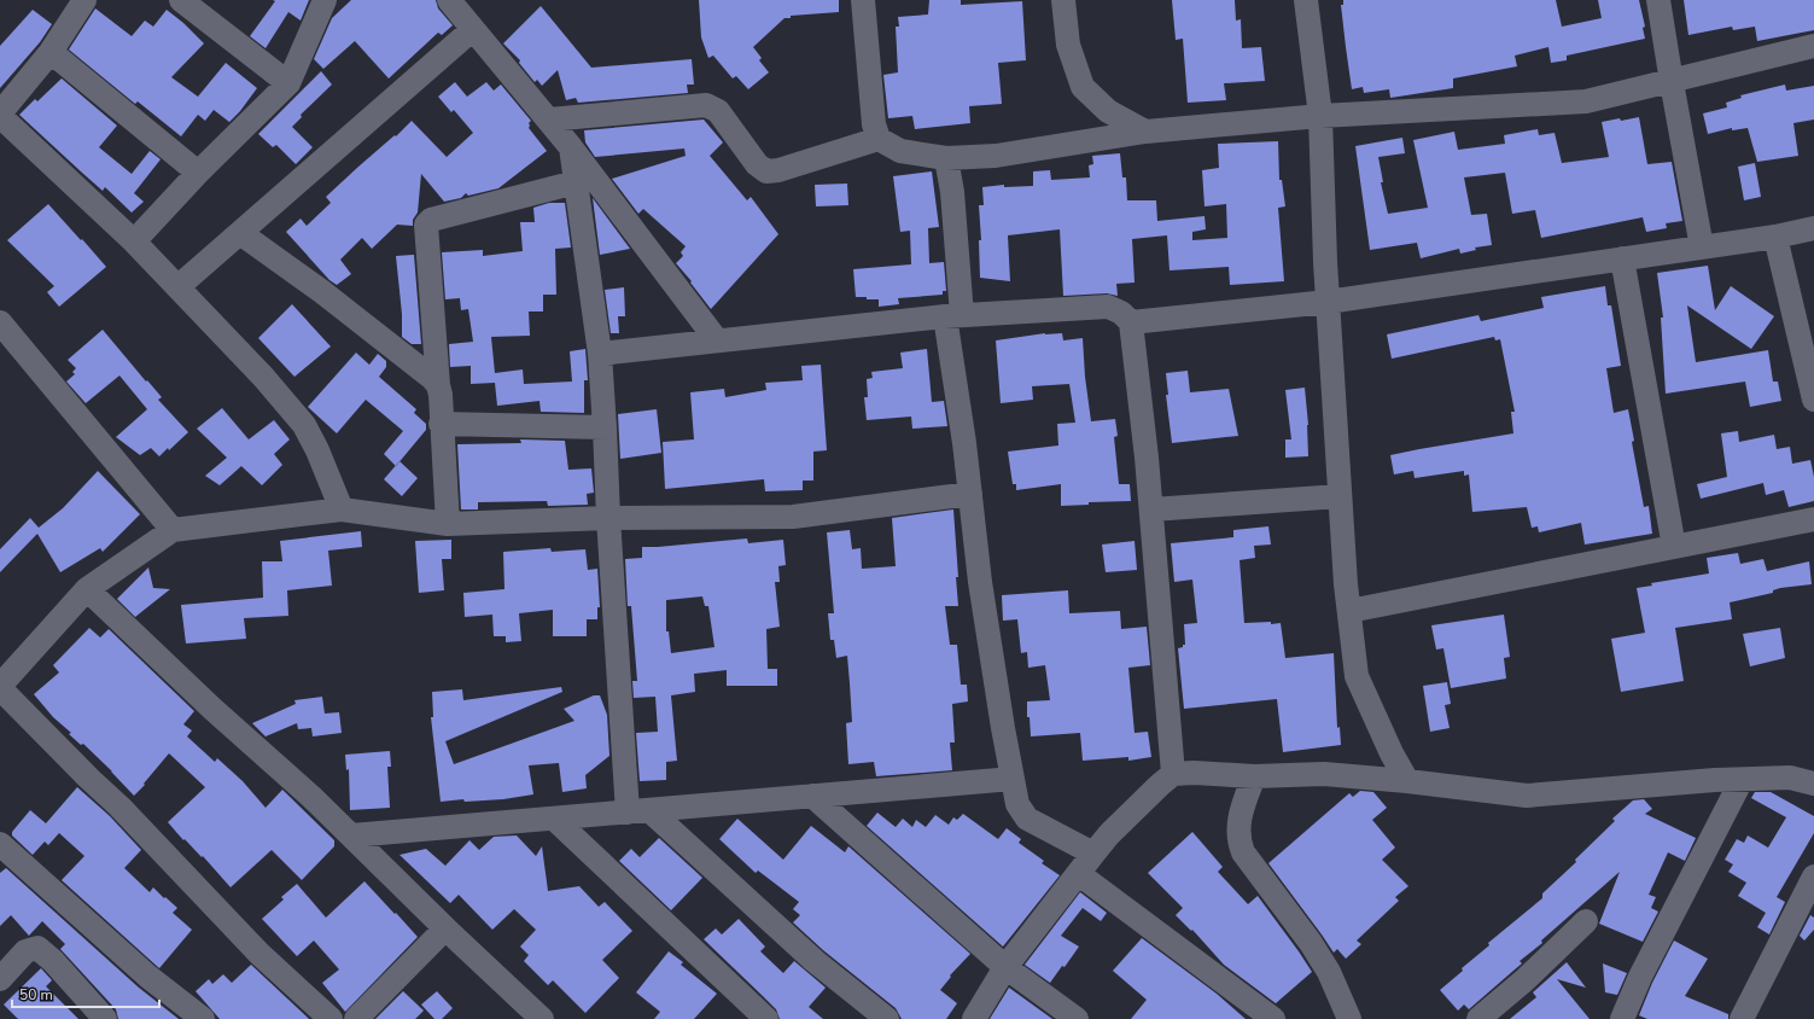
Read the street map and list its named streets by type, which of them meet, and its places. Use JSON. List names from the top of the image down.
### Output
{
  "scale_bar": "50 m"
}
